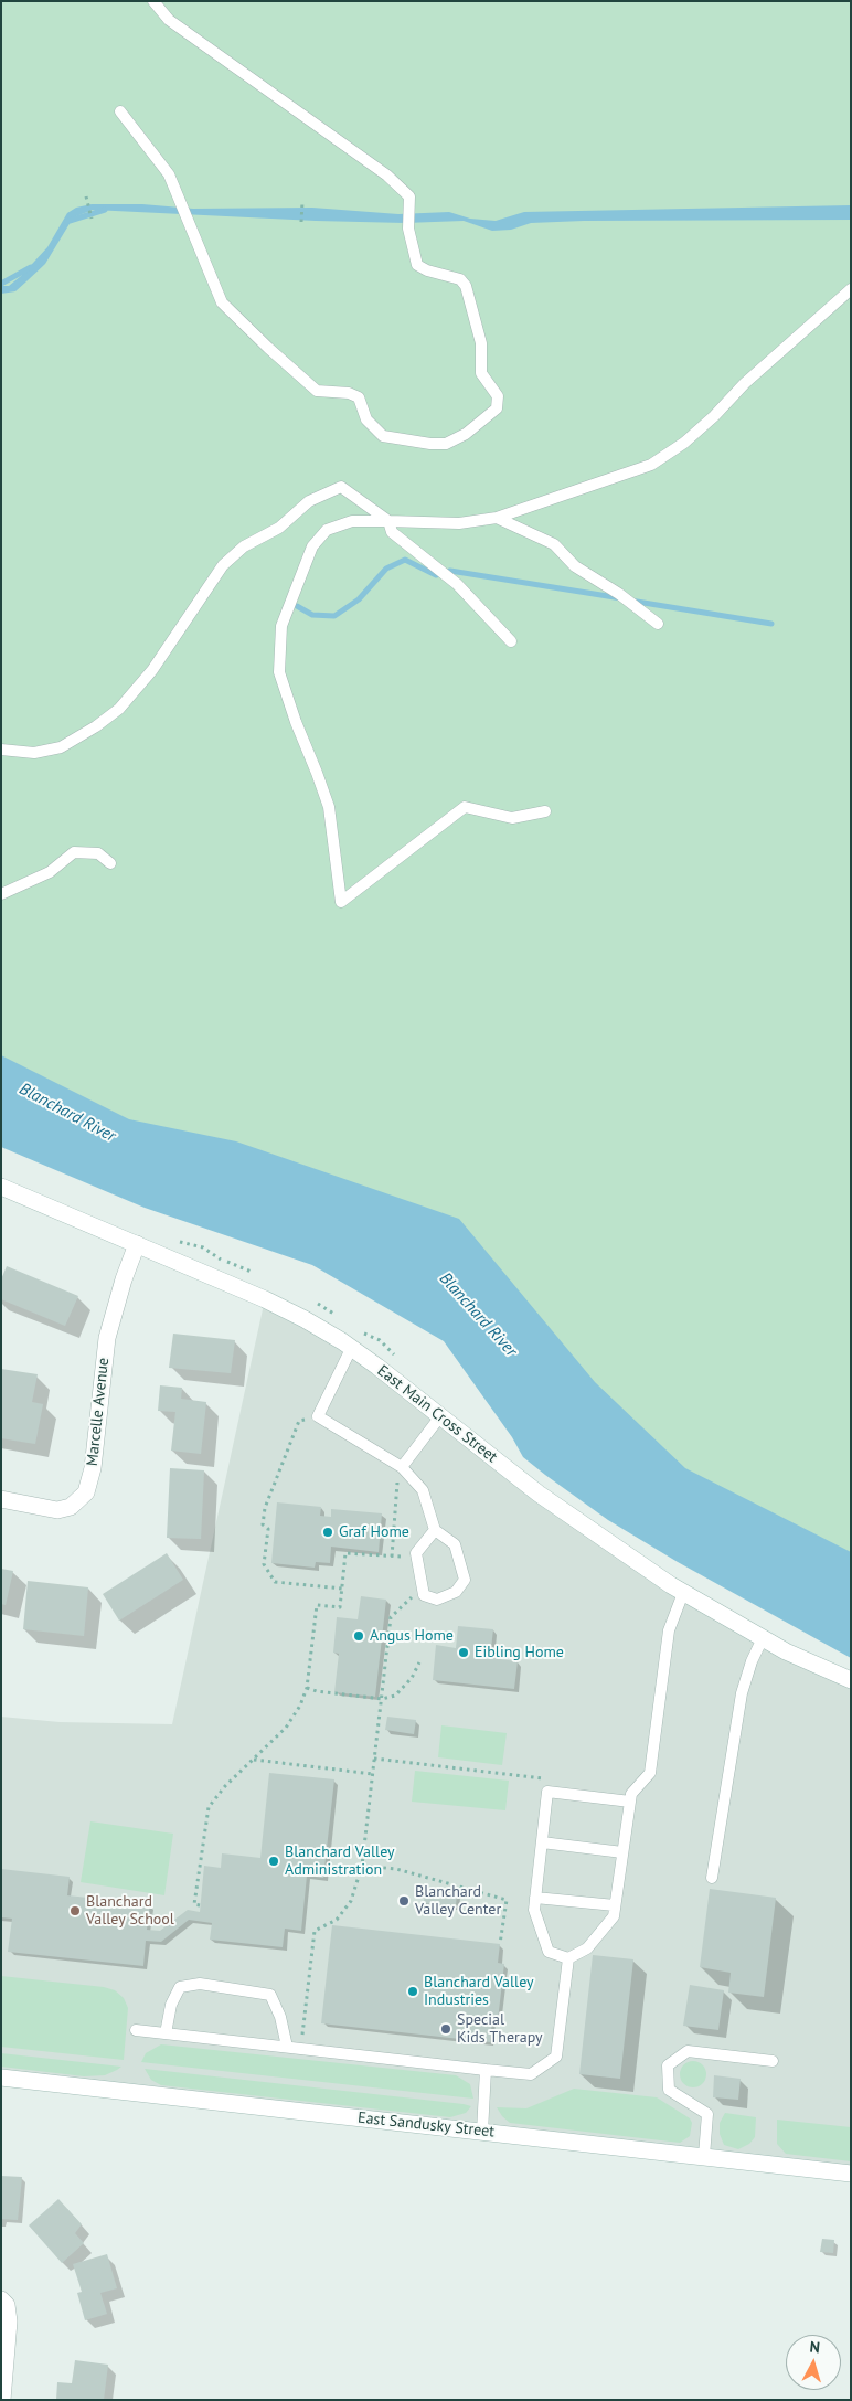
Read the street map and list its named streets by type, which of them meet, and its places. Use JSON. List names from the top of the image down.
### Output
{
  "streets": {
    "main road": ["Marcelle Avenue", "East Main Cross Street", "East Sandusky Street"]
  },
  "crossings": [
    ["Marcelle Avenue", "East Main Cross Street"]
  ],
  "water": ["Blanchard River"],
  "places": [
    "Graf Home",
    "Angus Home",
    "Eibling Home",
    "Blanchard Valley Administration",
    "Blanchard Valley Center",
    "Blanchard Valley School",
    "Blanchard Valley Industries",
    "Special Kids Therapy"
  ],
  "north": "top"
}
